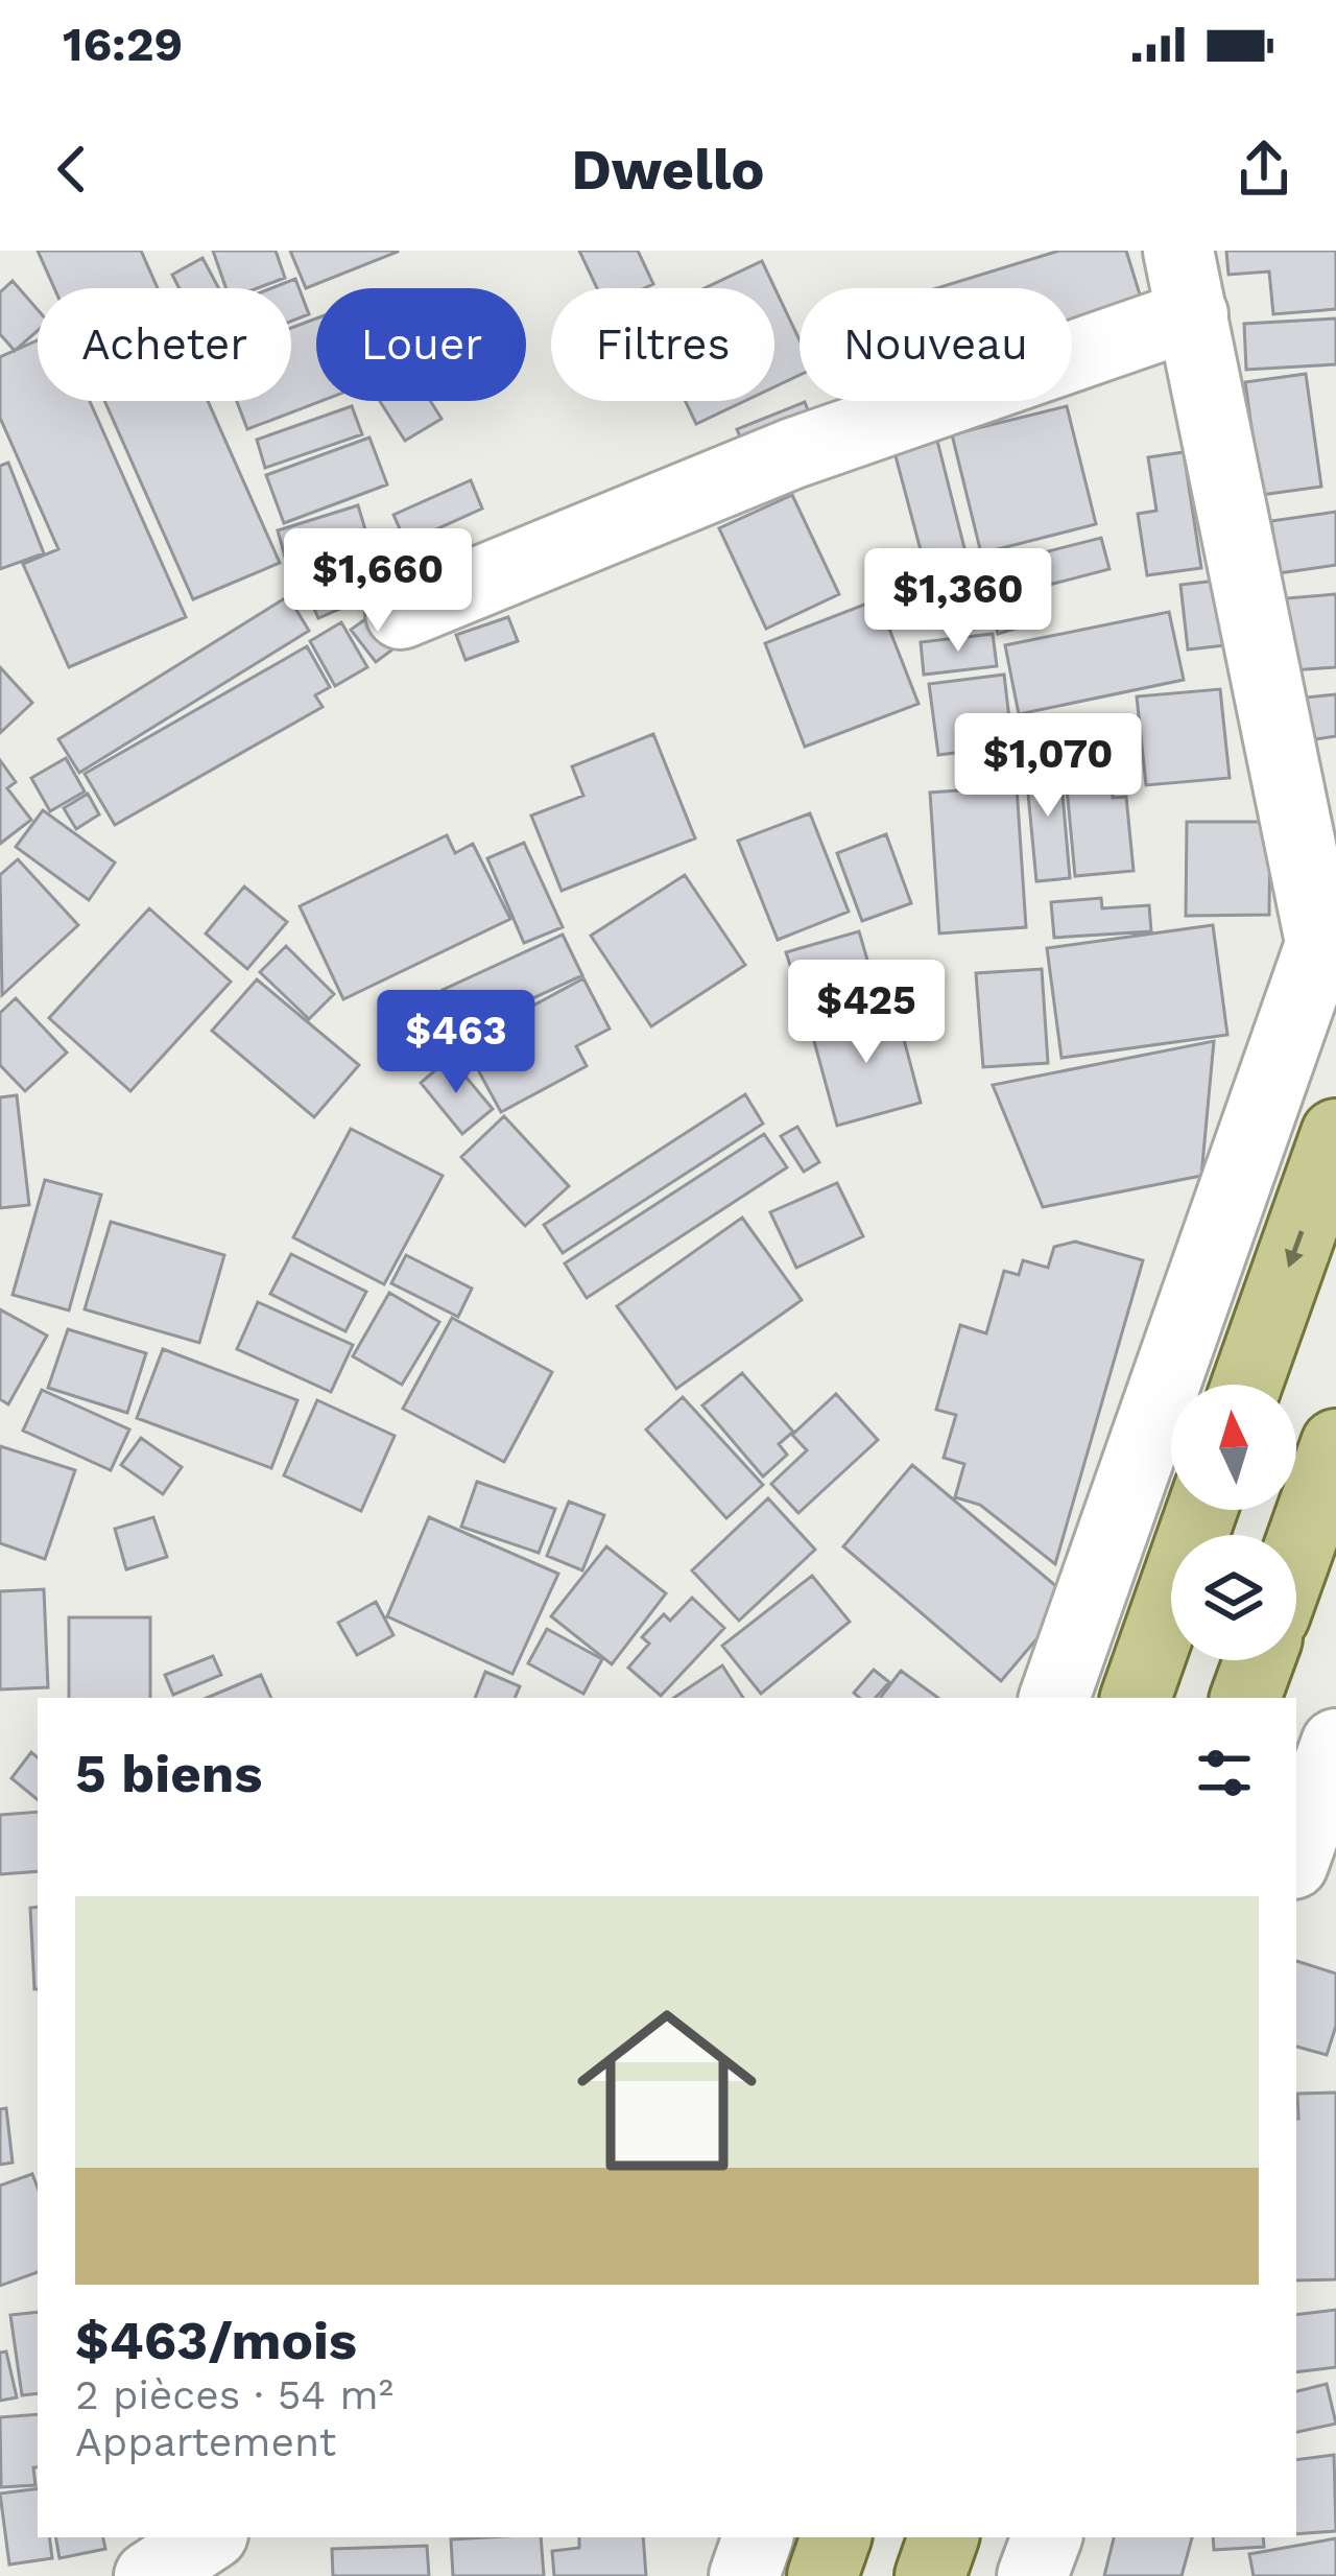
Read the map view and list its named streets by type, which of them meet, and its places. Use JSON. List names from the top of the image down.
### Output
{
  "north": "top",
  "page": {
    "status": "16:29",
    "header": "Dwello",
    "chip": [
      "Acheter",
      "Louer",
      "Filtres",
      "Nouveau"
    ],
    "price": [
      "$1,660",
      "$1,360",
      "$1,070",
      "$425",
      "$463"
    ],
    "heading": "5 biens",
    "list": [
      {
        "name": "$463/mois",
        "note": "2 pièces · 54 m² · Appartement"
      }
    ]
  }
}
